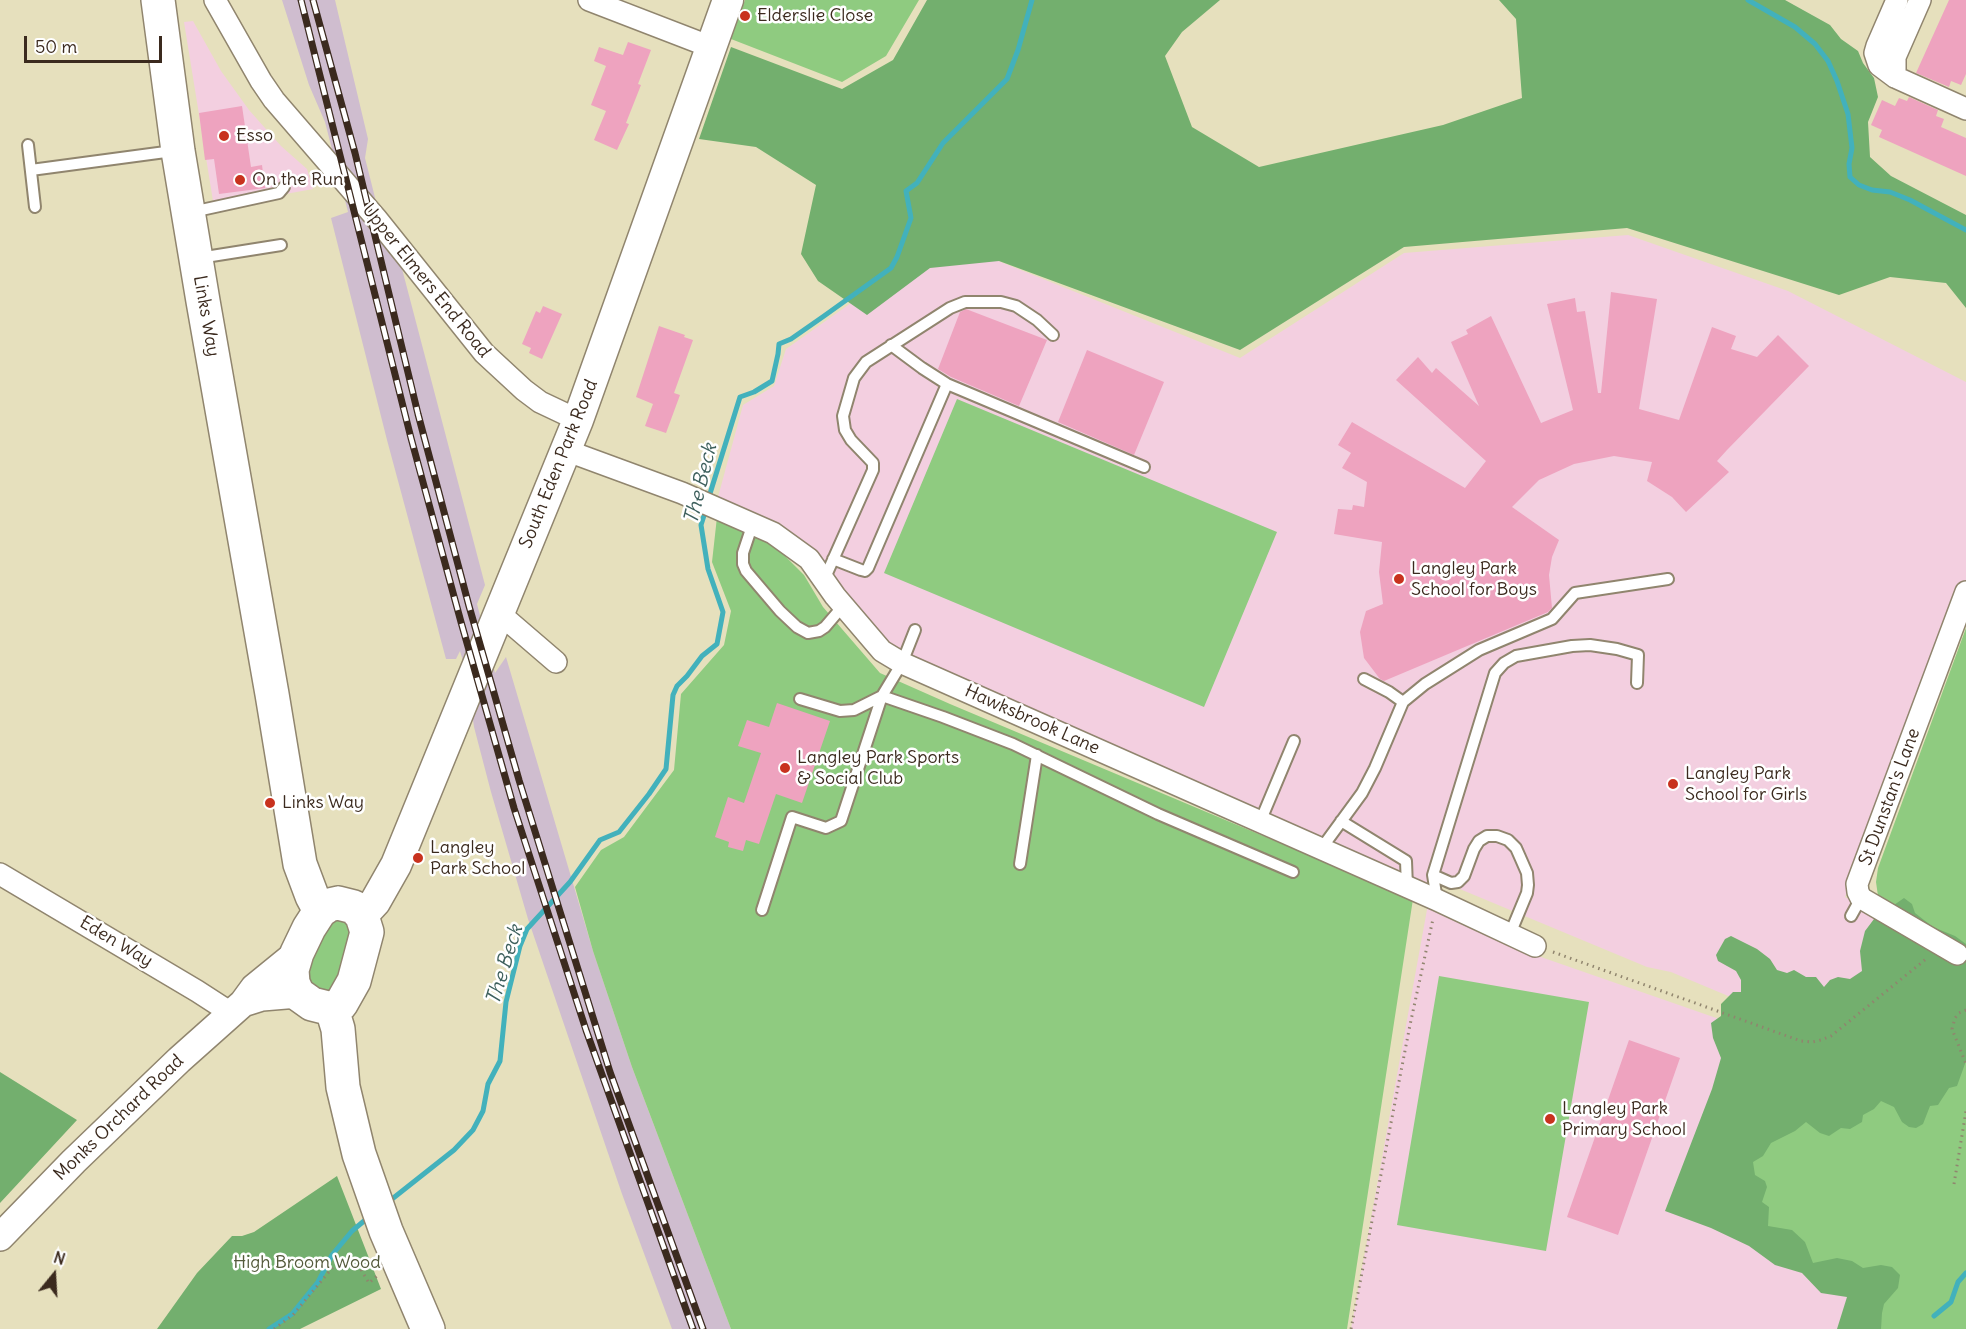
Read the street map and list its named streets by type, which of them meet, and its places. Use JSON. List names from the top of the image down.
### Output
{
  "streets": {
    "main road": ["Links Way", "South Eden Park Road"],
    "street": [
      "Upper Elmers End Road",
      "Hawksbrook Lane",
      "St Dunstan's Lane",
      "Eden Way",
      "Monks Orchard Road"
    ]
  },
  "crossings": [
    ["Upper Elmers End Road", "South Eden Park Road"],
    ["Links Way", "South Eden Park Road"],
    ["Links Way", "Monks Orchard Road"],
    ["South Eden Park Road", "Hawksbrook Lane"],
    ["South Eden Park Road", "Monks Orchard Road"],
    ["Eden Way", "Monks Orchard Road"]
  ],
  "water": ["The Beck"],
  "parks": ["High Broom Wood"],
  "places": [
    "Elderslie Close",
    "Esso",
    "On the Run",
    "Langley Park School for Boys",
    "Langley Park Sports & Social Club",
    "Langley Park School for Girls",
    "Links Way",
    "Langley Park School",
    "Langley Park Primary School"
  ],
  "scale_bar": "50 m",
  "north": "top"
}
